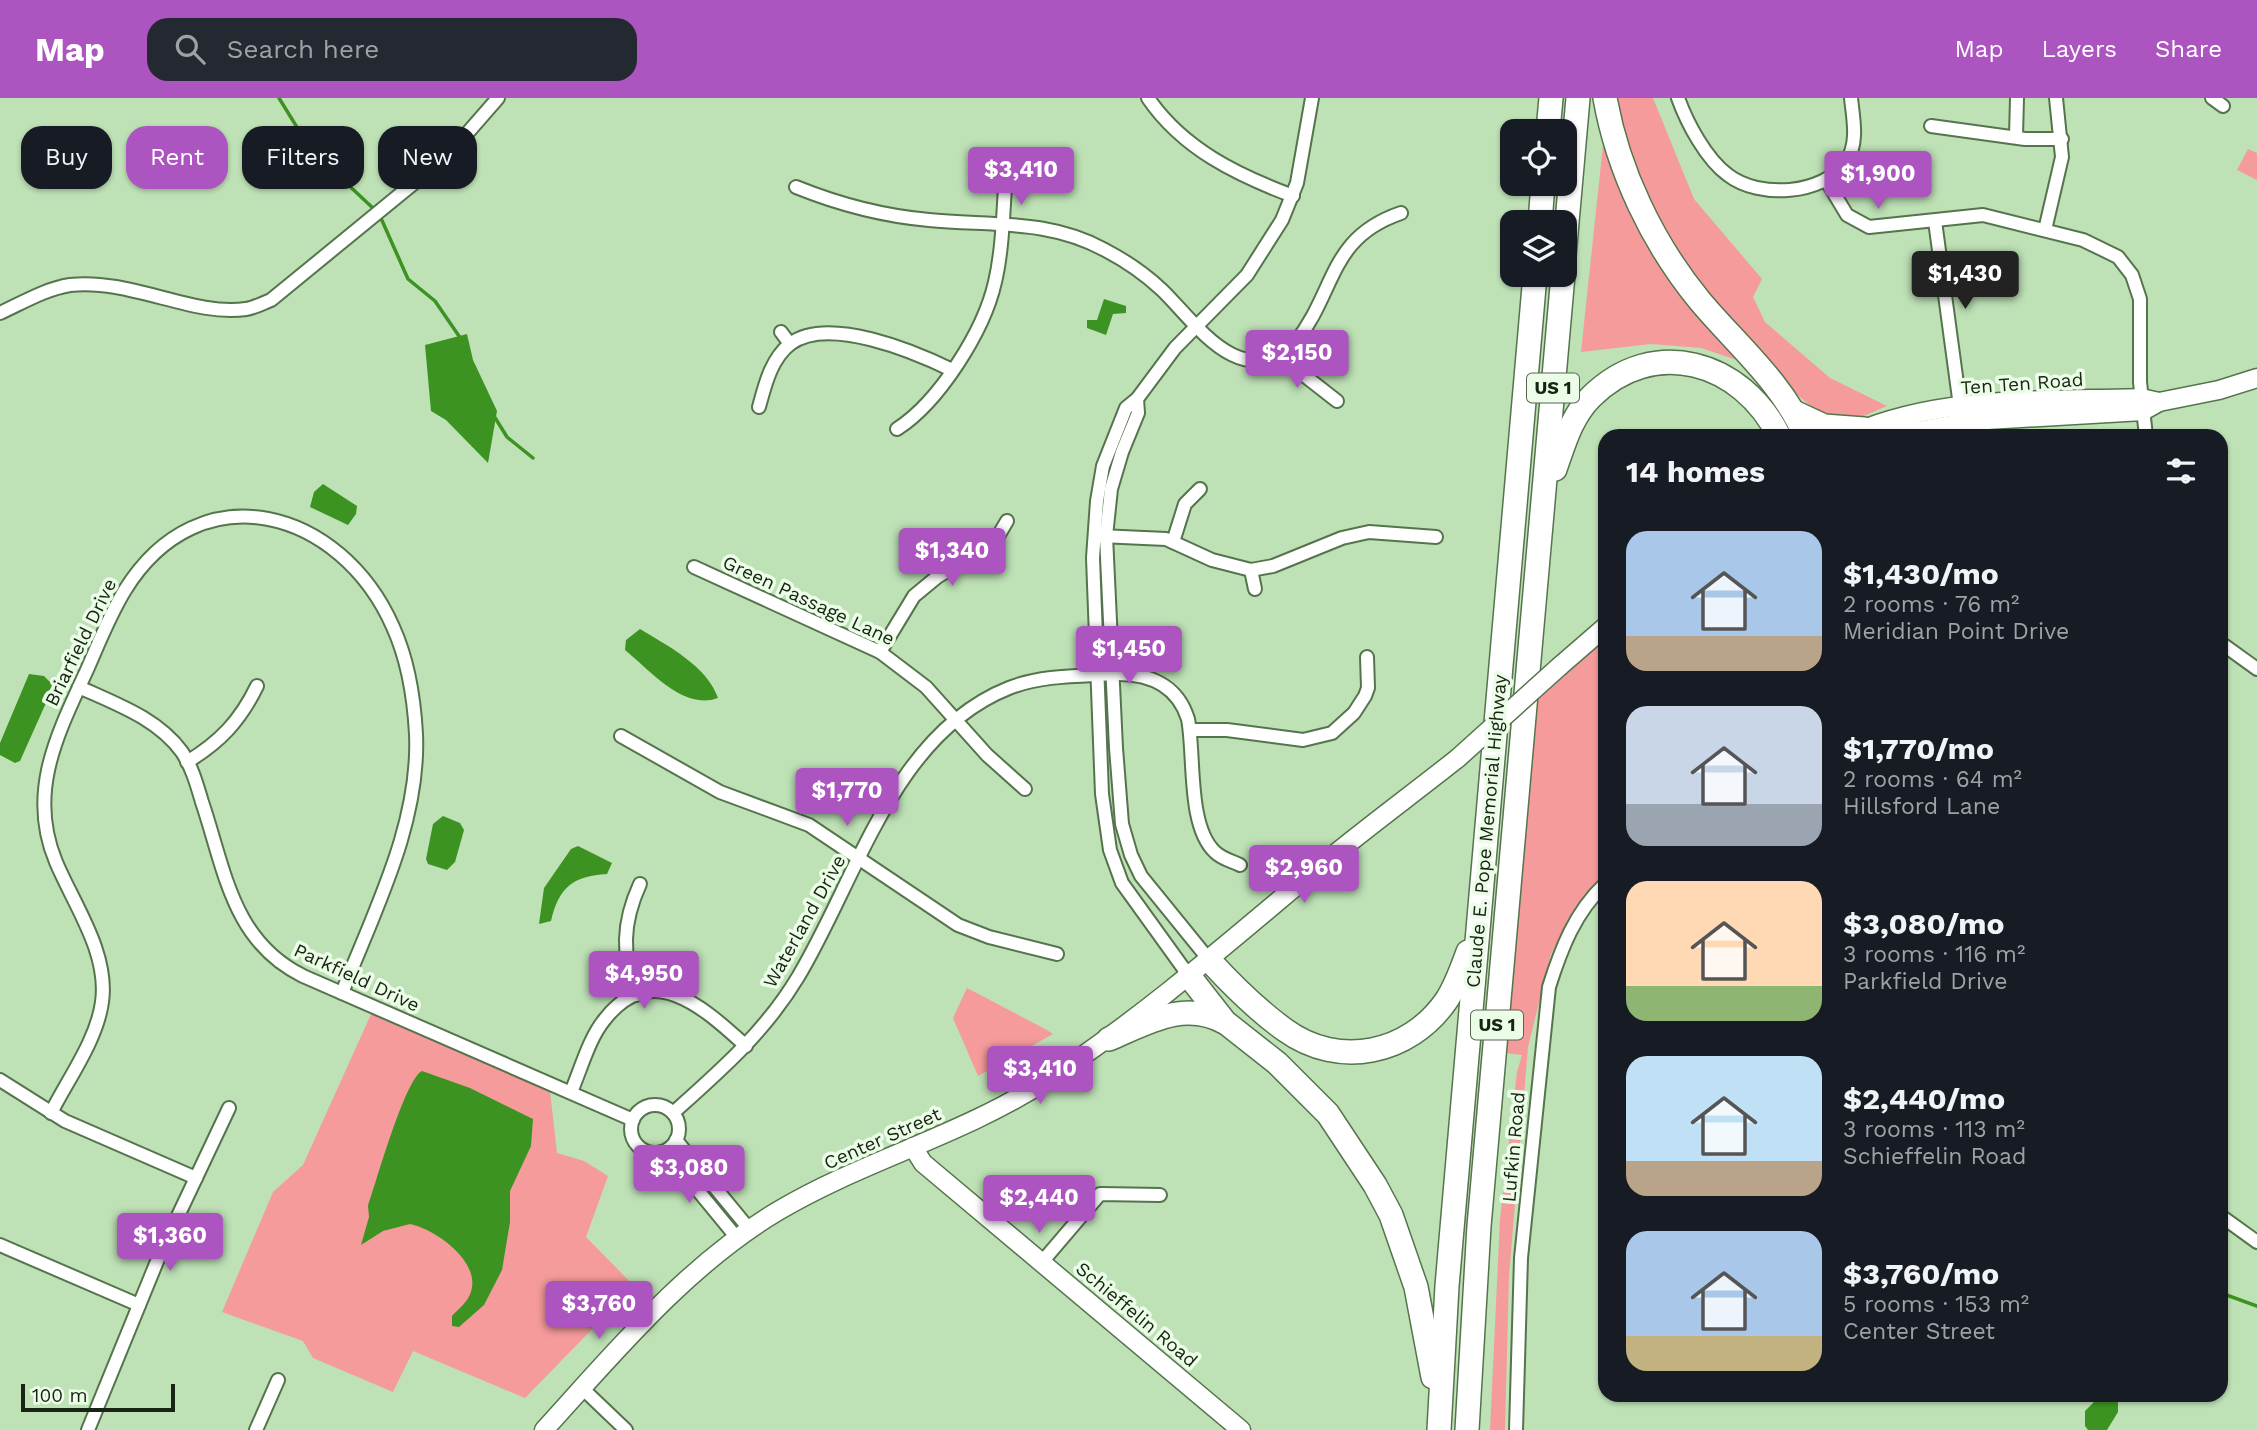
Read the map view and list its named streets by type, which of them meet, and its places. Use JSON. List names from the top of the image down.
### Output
{
  "streets": {
    "highway": ["US 1", "Claude E. Pope Memorial Highway"],
    "main road": ["Ten Ten Road", "Center Street", "Schieffelin Road"],
    "street": [
      "Green Passage Lane",
      "Briarfield Drive",
      "Waterland Drive",
      "Parkfield Drive",
      "Lufkin Road"
    ]
  },
  "crossings": [
    ["Green Passage Lane", "Waterland Drive"],
    ["Briarfield Drive", "Parkfield Drive"],
    ["Waterland Drive", "Parkfield Drive"],
    ["Center Street", "Schieffelin Road"]
  ],
  "scale_bar": "100 m",
  "page": {
    "header": "Map",
    "search": "Search here",
    "nav": ["Map", "Layers", "Share"],
    "chip": [
      "Buy",
      "Rent",
      "Filters",
      "New"
    ],
    "price": [
      "$3,410",
      "$1,900",
      "$1,430",
      "$2,150",
      "$1,340",
      "$1,450",
      "$1,770",
      "$2,960",
      "$4,950",
      "$3,410",
      "$3,080",
      "$2,440",
      "$1,360",
      "$3,760"
    ],
    "heading": "14 homes",
    "list": [
      {
        "name": "$1,430/mo",
        "note": "2 rooms · 76 m² · Meridian Point Drive"
      },
      {
        "name": "$1,770/mo",
        "note": "2 rooms · 64 m² · Hillsford Lane"
      },
      {
        "name": "$3,080/mo",
        "note": "3 rooms · 116 m² · Parkfield Drive"
      },
      {
        "name": "$2,440/mo",
        "note": "3 rooms · 113 m² · Schieffelin Road"
      },
      {
        "name": "$3,760/mo",
        "note": "5 rooms · 153 m² · Center Street"
      }
    ],
    "scale": "100 m"
  }
}
